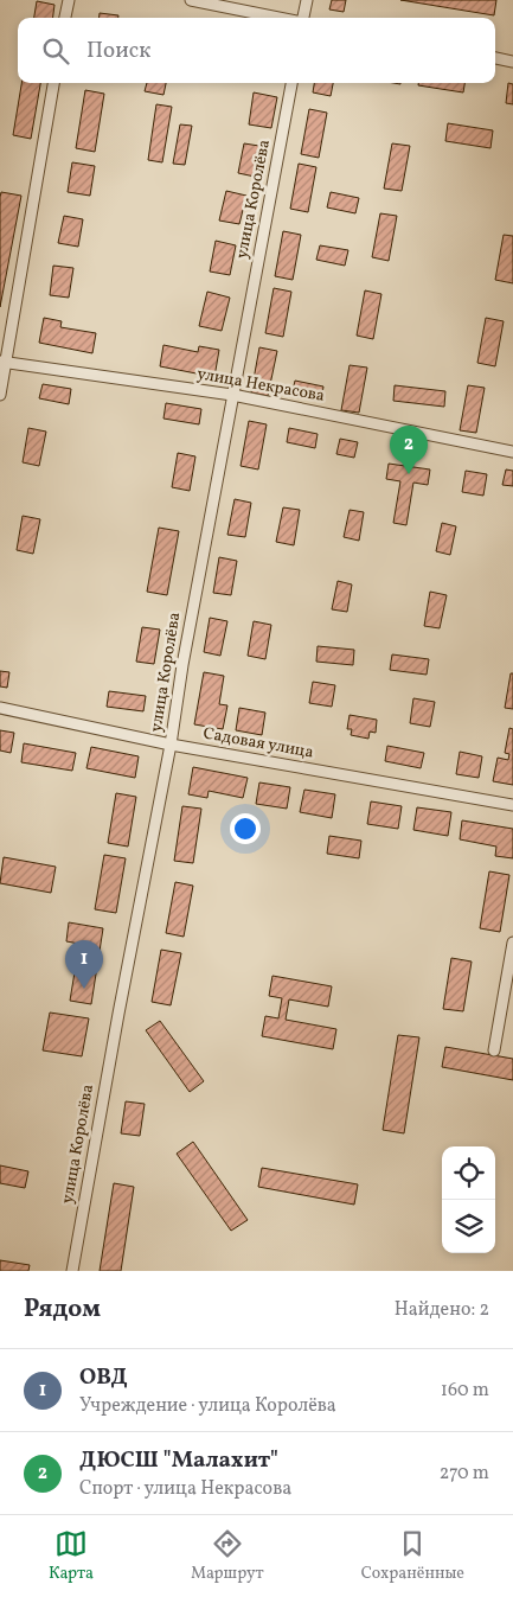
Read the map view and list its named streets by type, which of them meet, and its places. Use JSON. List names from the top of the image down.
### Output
{
  "streets": {
    "street": ["улица Королёва", "улица Некрасова", "Садовая улица"]
  },
  "crossings": [
    ["улица Королёва", "улица Некрасова"],
    ["улица Королёва", "Садовая улица"]
  ],
  "page": {
    "search": "Поиск",
    "pins": ["2", "1"],
    "heading": ["Рядом", "Найдено: 2"],
    "list": [
      {
        "mark": "1",
        "name": "ОВД",
        "note": "Учреждение · улица Королёва",
        "value": "160 m"
      },
      {
        "mark": "2",
        "name": "ДЮСШ \"Малахит\"",
        "note": "Спорт · улица Некрасова",
        "value": "270 m"
      }
    ],
    "nav": ["Карта", "Маршрут", "Сохранённые"]
  }
}
